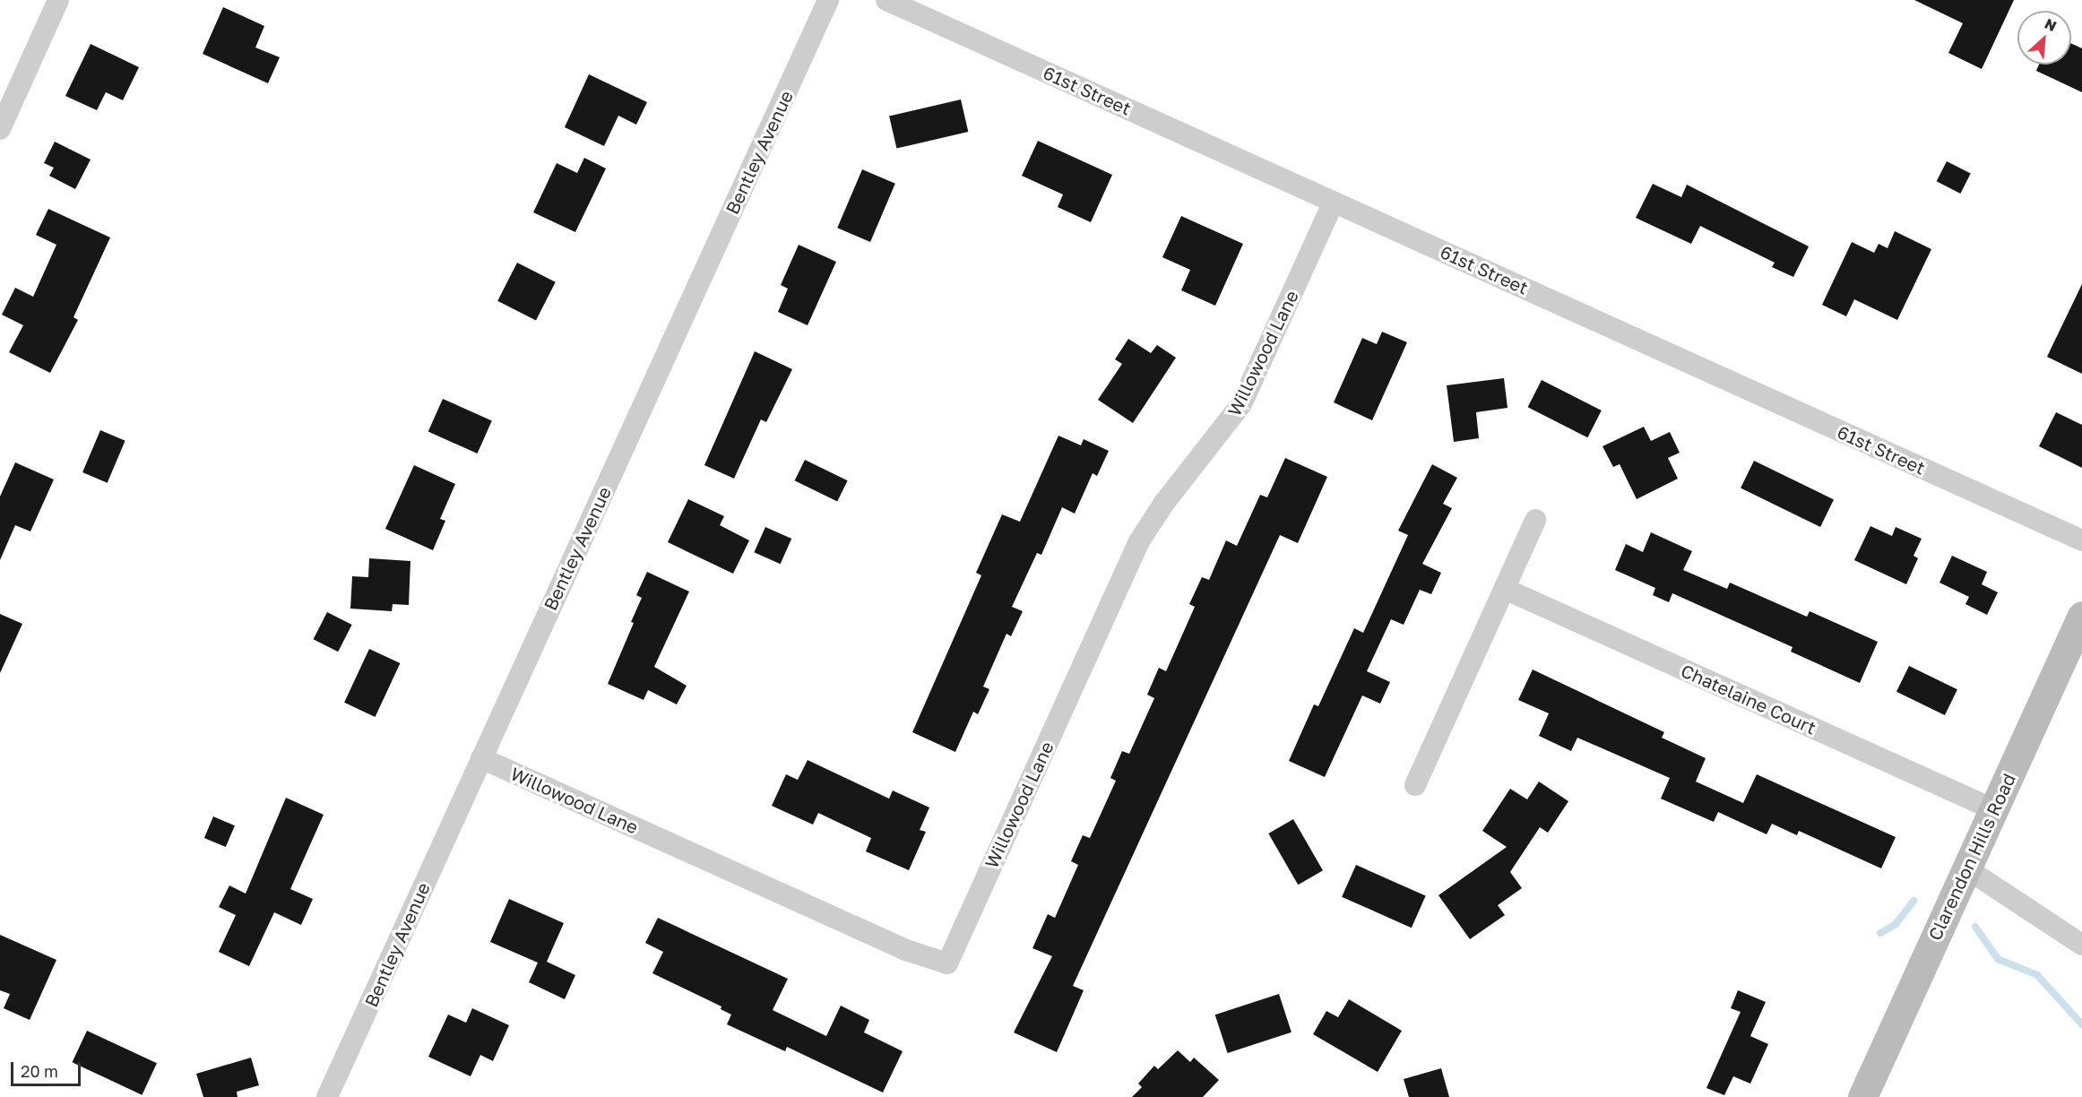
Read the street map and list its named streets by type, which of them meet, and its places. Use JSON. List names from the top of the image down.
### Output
{
  "streets": {
    "street": [
      "61st Street",
      "Bentley Avenue",
      "Willowood Lane",
      "Chatelaine Court",
      "Clarendon Hills Road"
    ]
  },
  "crossings": [
    ["61st Street", "Willowood Lane"],
    ["Bentley Avenue", "Willowood Lane"],
    ["Chatelaine Court", "Clarendon Hills Road"]
  ],
  "scale_bar": "20 m",
  "north": "top right"
}
